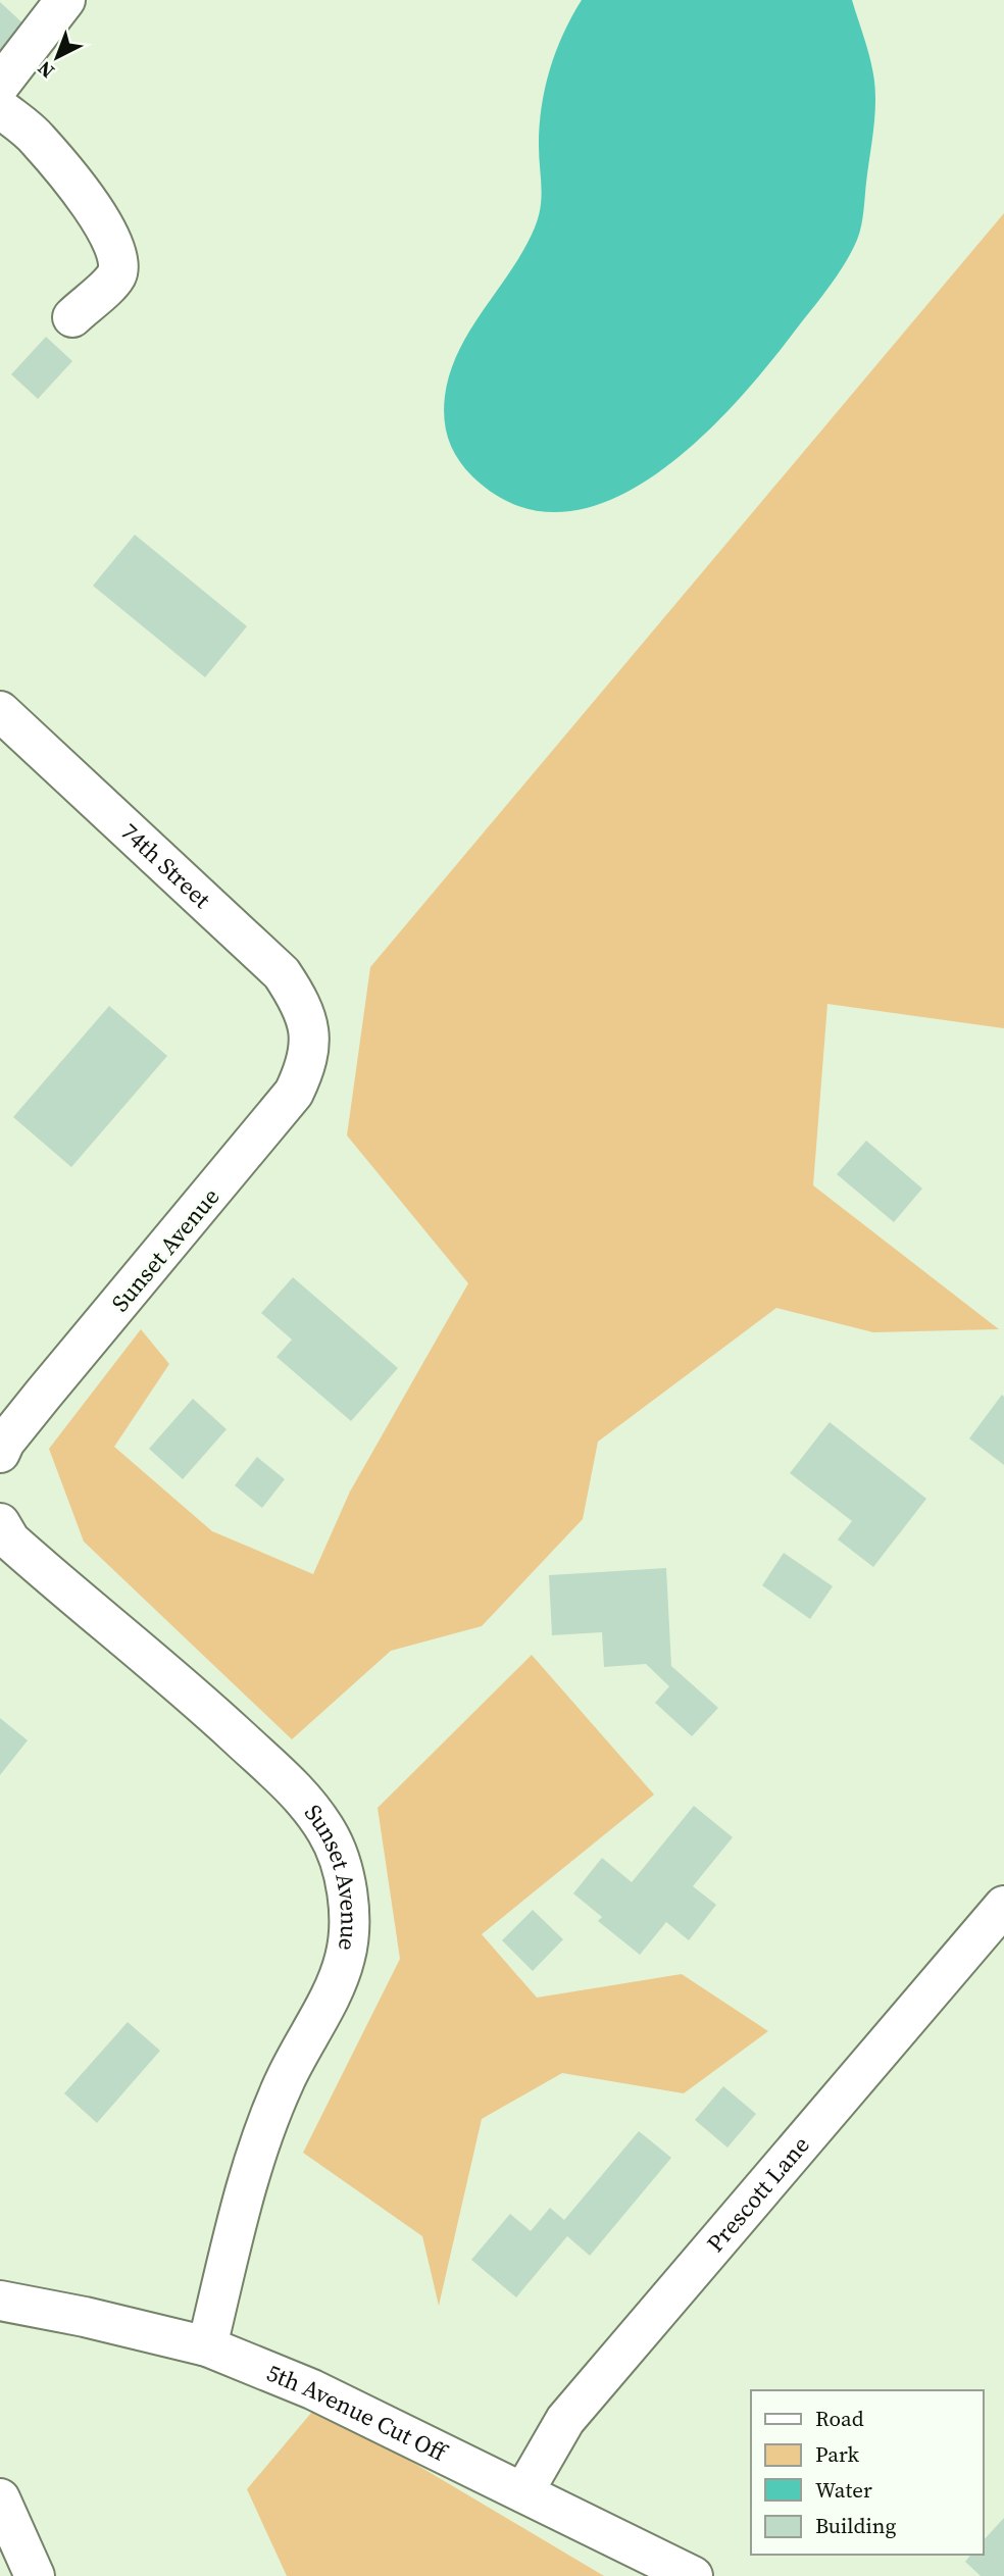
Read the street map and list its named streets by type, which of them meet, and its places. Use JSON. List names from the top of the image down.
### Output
{
  "streets": {
    "main road": [
      "74th Street",
      "Sunset Avenue",
      "Prescott Lane",
      "5th Avenue Cut Off"
    ]
  },
  "crossings": [
    ["74th Street", "Sunset Avenue"],
    ["Sunset Avenue", "5th Avenue Cut Off"],
    ["Prescott Lane", "5th Avenue Cut Off"]
  ],
  "legend": [
    "Road",
    "Park",
    "Water",
    "Building"
  ],
  "north": "bottom left"
}
